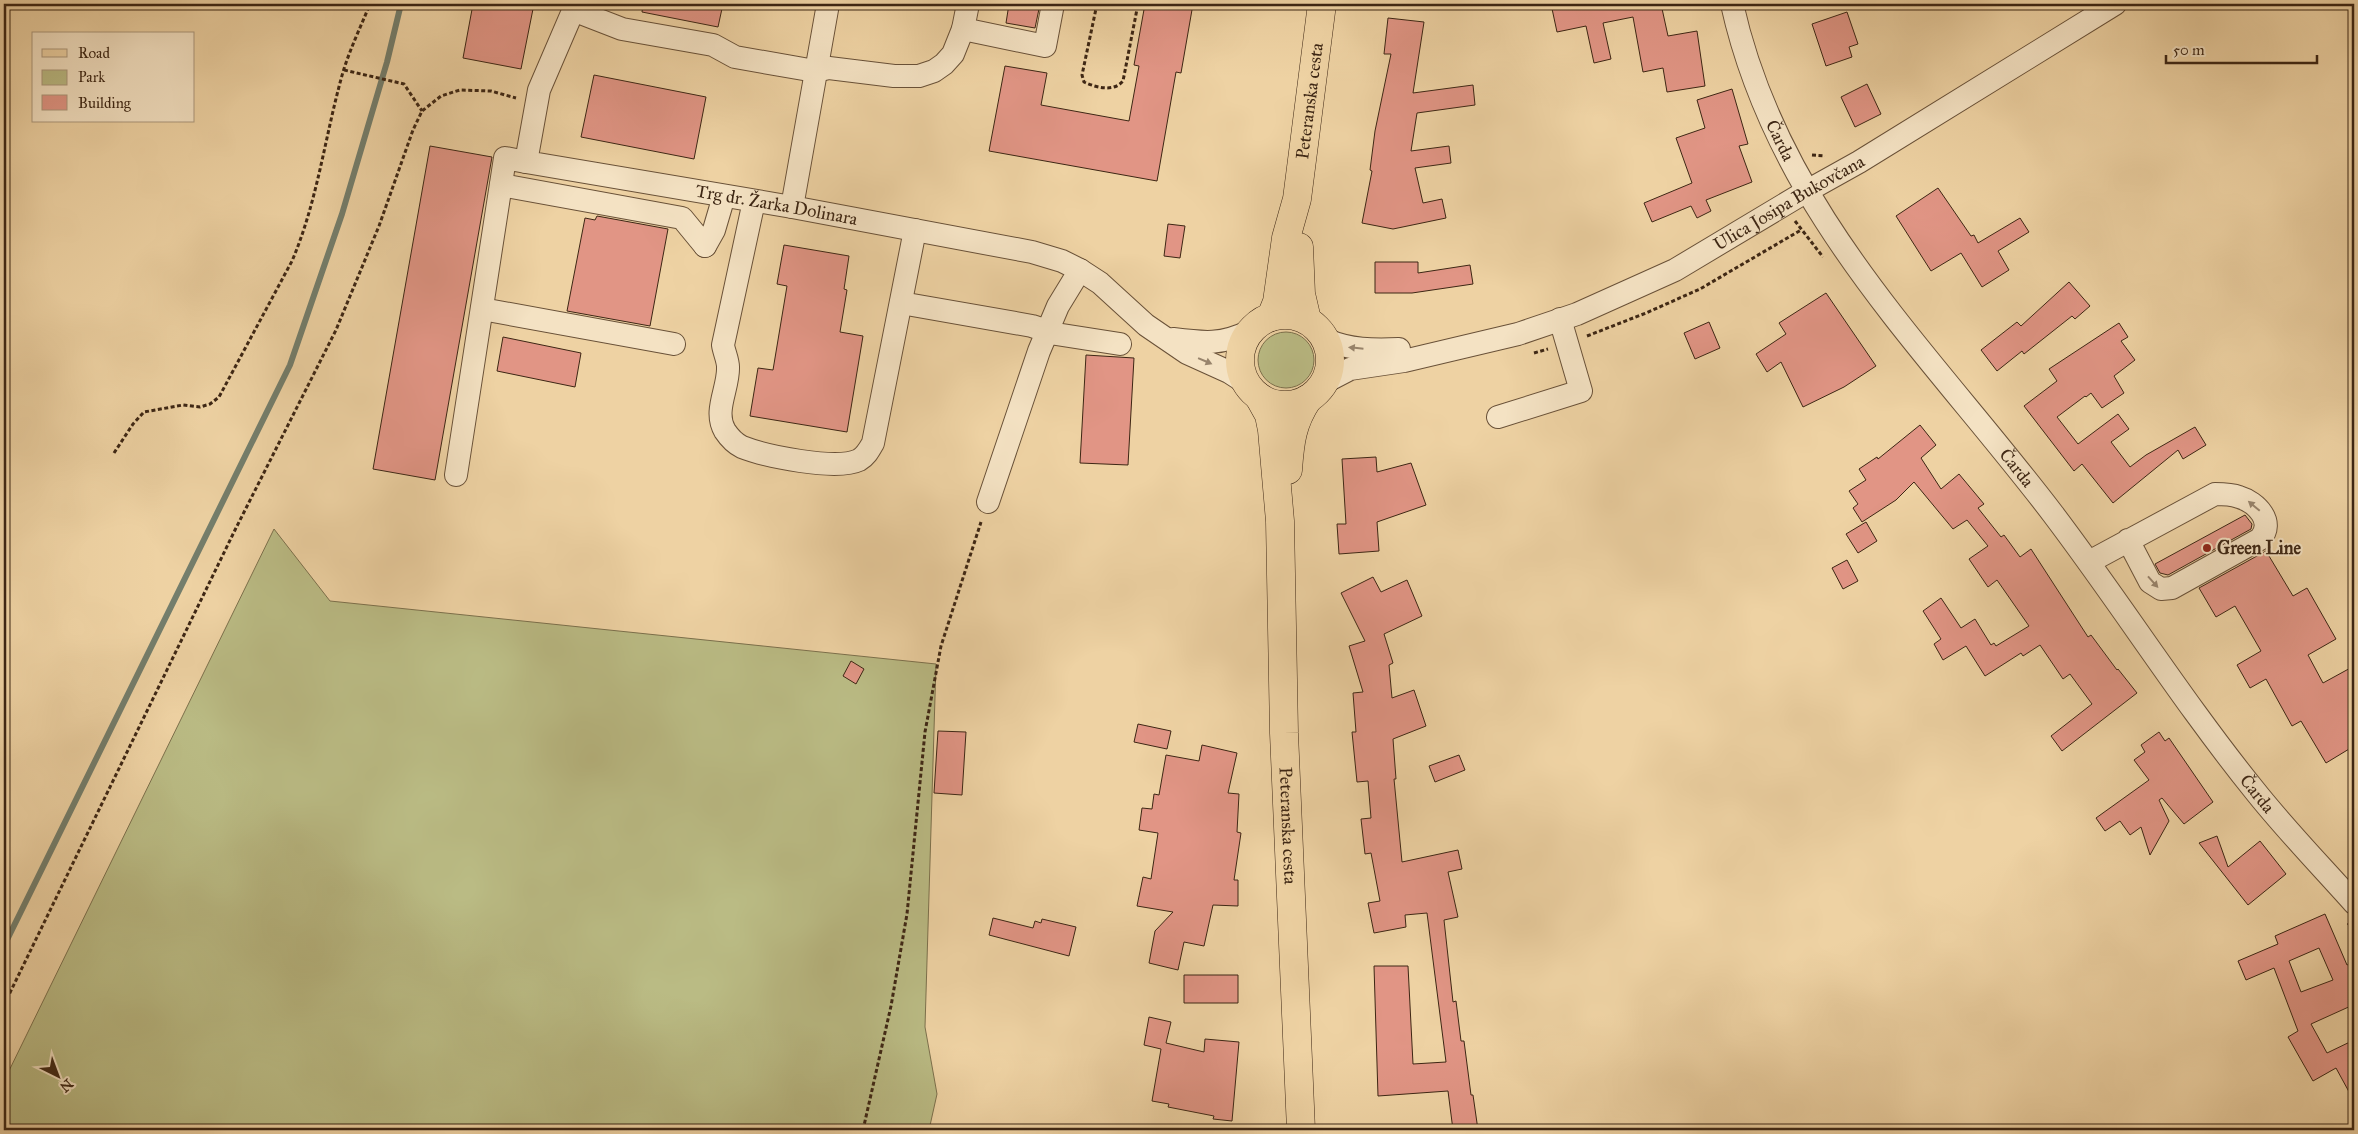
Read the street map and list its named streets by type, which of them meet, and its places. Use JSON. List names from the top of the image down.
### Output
{
  "streets": {
    "main road": ["Peteranska cesta"],
    "street": ["Čarda", "Ulica Josipa Bukovčana", "Trg dr. Žarka Dolinara"]
  },
  "crossings": [
    ["Peteranska cesta", "Ulica Josipa Bukovčana"],
    ["Peteranska cesta", "Trg dr. Žarka Dolinara"],
    ["Čarda", "Ulica Josipa Bukovčana"],
    ["Ulica Josipa Bukovčana", "Trg dr. Žarka Dolinara"]
  ],
  "places": ["Green Line"],
  "legend": ["Road", "Park", "Building"],
  "scale_bar": "50 m",
  "north": "bottom right"
}
